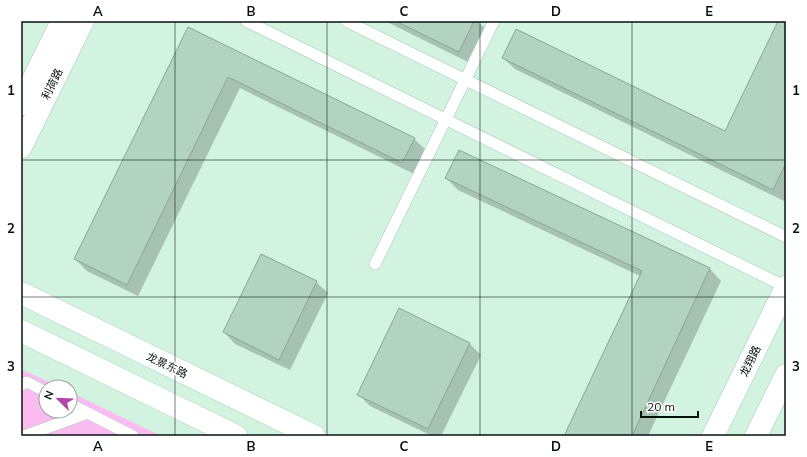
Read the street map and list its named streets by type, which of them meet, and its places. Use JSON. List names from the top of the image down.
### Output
{
  "streets": {
    "main road": ["利荷路", "龙翔路", "龙景东路"]
  },
  "scale_bar": "20 m",
  "north": "top left",
  "grid": {
    "columns": [
      "A",
      "B",
      "C",
      "D",
      "E"
    ],
    "rows": ["1", "2", "3"]
  }
}
